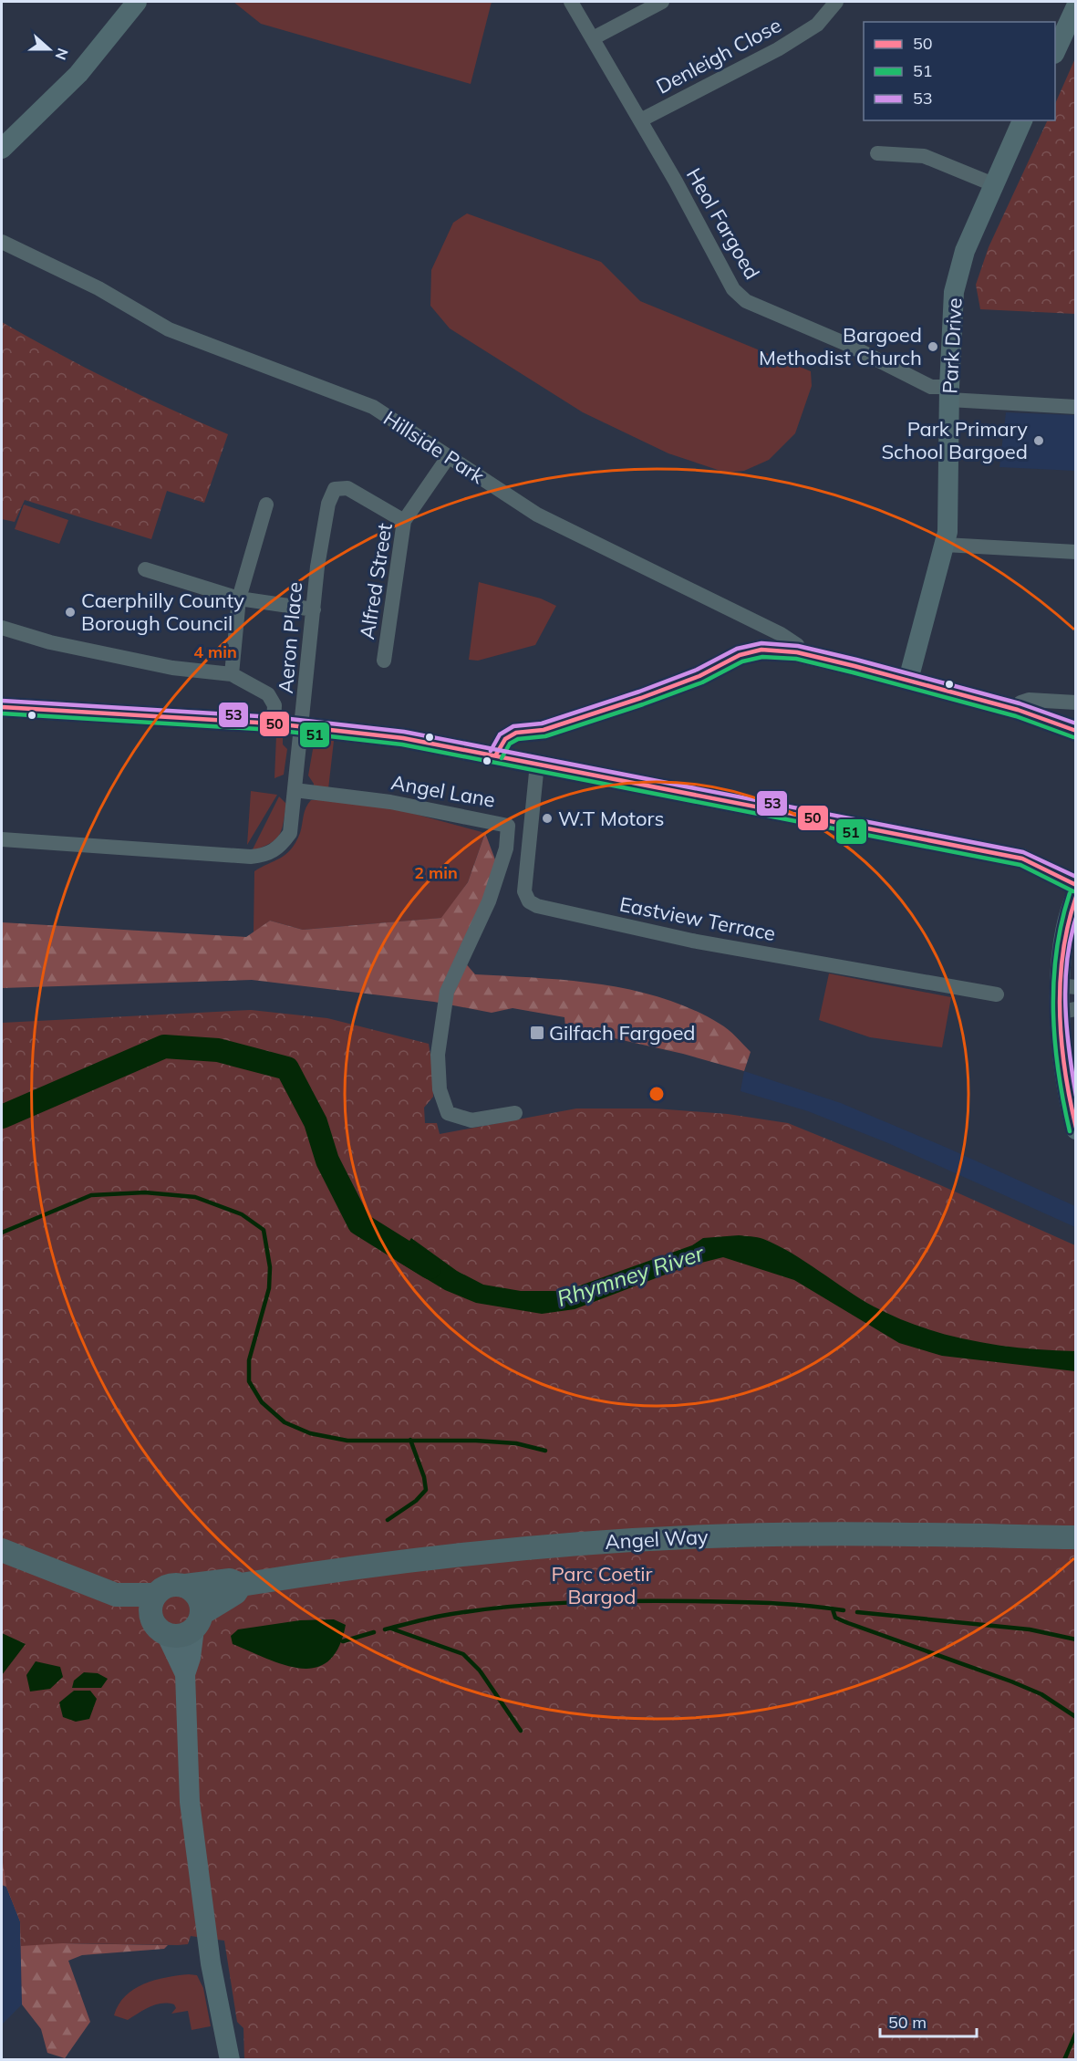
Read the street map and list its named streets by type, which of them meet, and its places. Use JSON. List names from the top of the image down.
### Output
{
  "streets": {
    "main road": ["Angel Way"],
    "street": [
      "Denleigh Close",
      "Heol Fargoed",
      "Park Drive",
      "Hillside Park",
      "Alfred Street",
      "Aeron Place",
      "Angel Lane",
      "Eastview Terrace"
    ]
  },
  "crossings": [
    ["Denleigh Close", "Heol Fargoed"],
    ["Heol Fargoed", "Park Drive"],
    ["Hillside Park", "Alfred Street"],
    ["Alfred Street", "Aeron Place"],
    ["Aeron Place", "Angel Lane"]
  ],
  "water": ["Rhymney River"],
  "parks": ["Parc Coetir Bargod"],
  "places": {
    "other": [
      "Bargoed Methodist Church",
      "Park Primary School Bargoed",
      "Caerphilly County Borough Council",
      "W.T Motors"
    ],
    "transit": ["Gilfach Fargoed"]
  },
  "lines": ["transit line 53", "transit line 50", "transit line 51"],
  "legend": ["50", "51", "53"],
  "scale_bar": "50 m",
  "north": "right",
  "rings": ["4 min", "2 min"]
}
